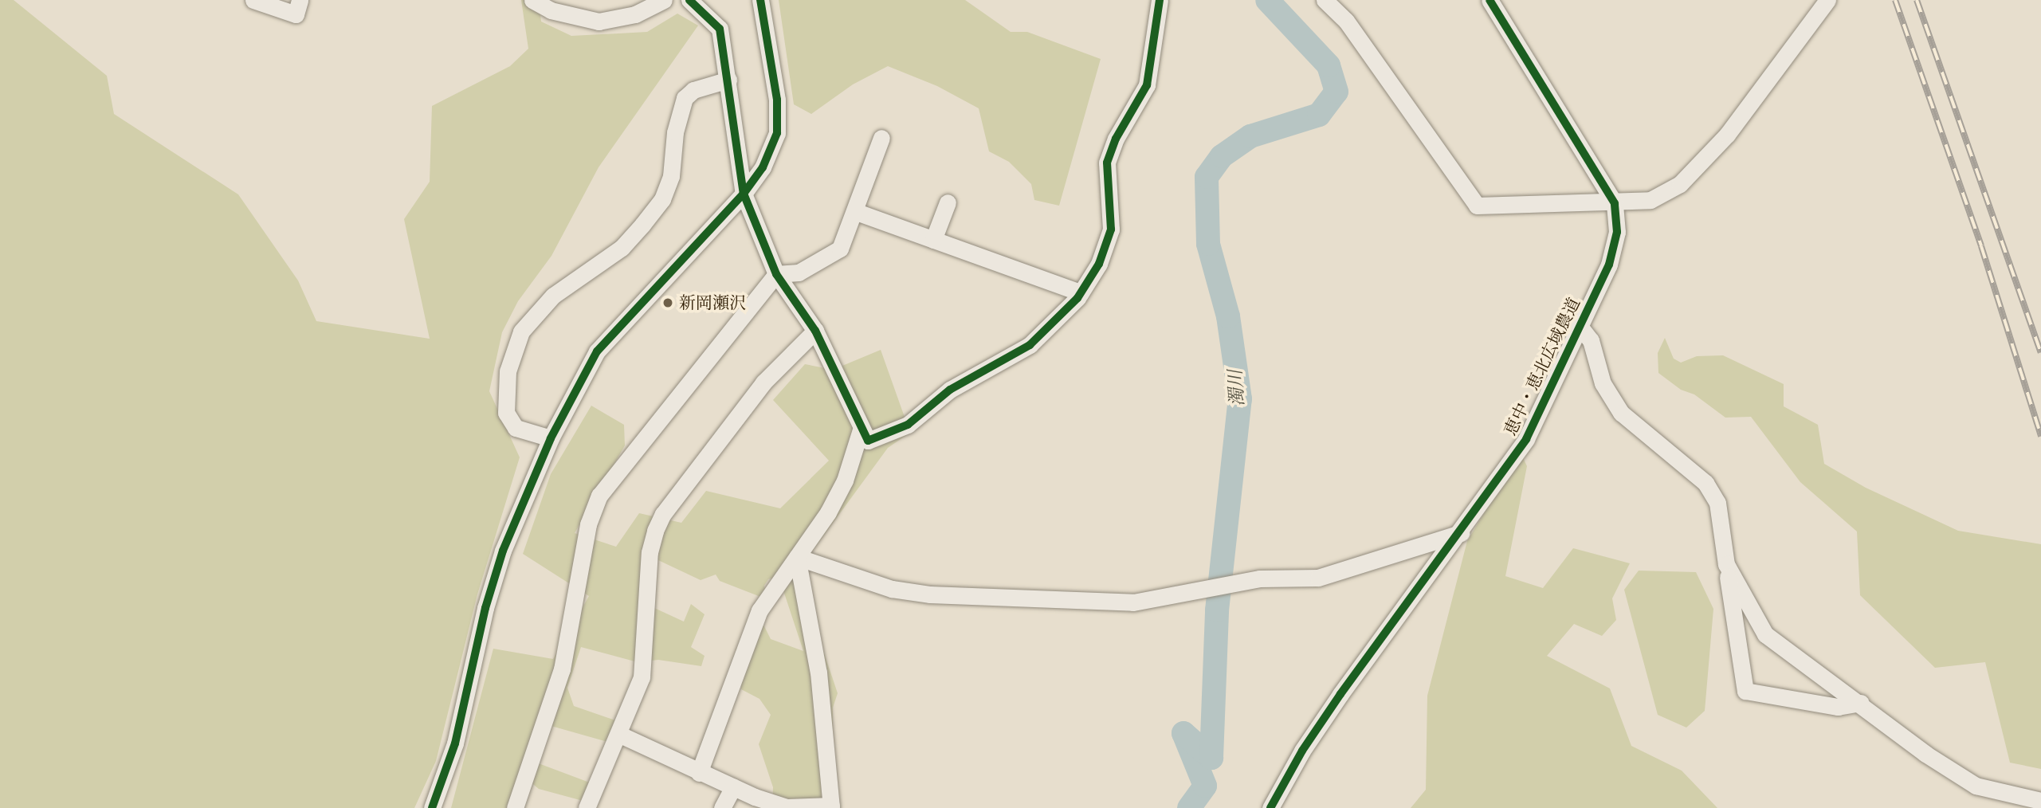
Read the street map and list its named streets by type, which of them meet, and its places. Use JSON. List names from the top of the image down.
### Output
{
  "streets": {
    "street": ["恵中・恵北広域農道"]
  },
  "water": ["濁川"],
  "places": ["新岡瀬沢"]
}
